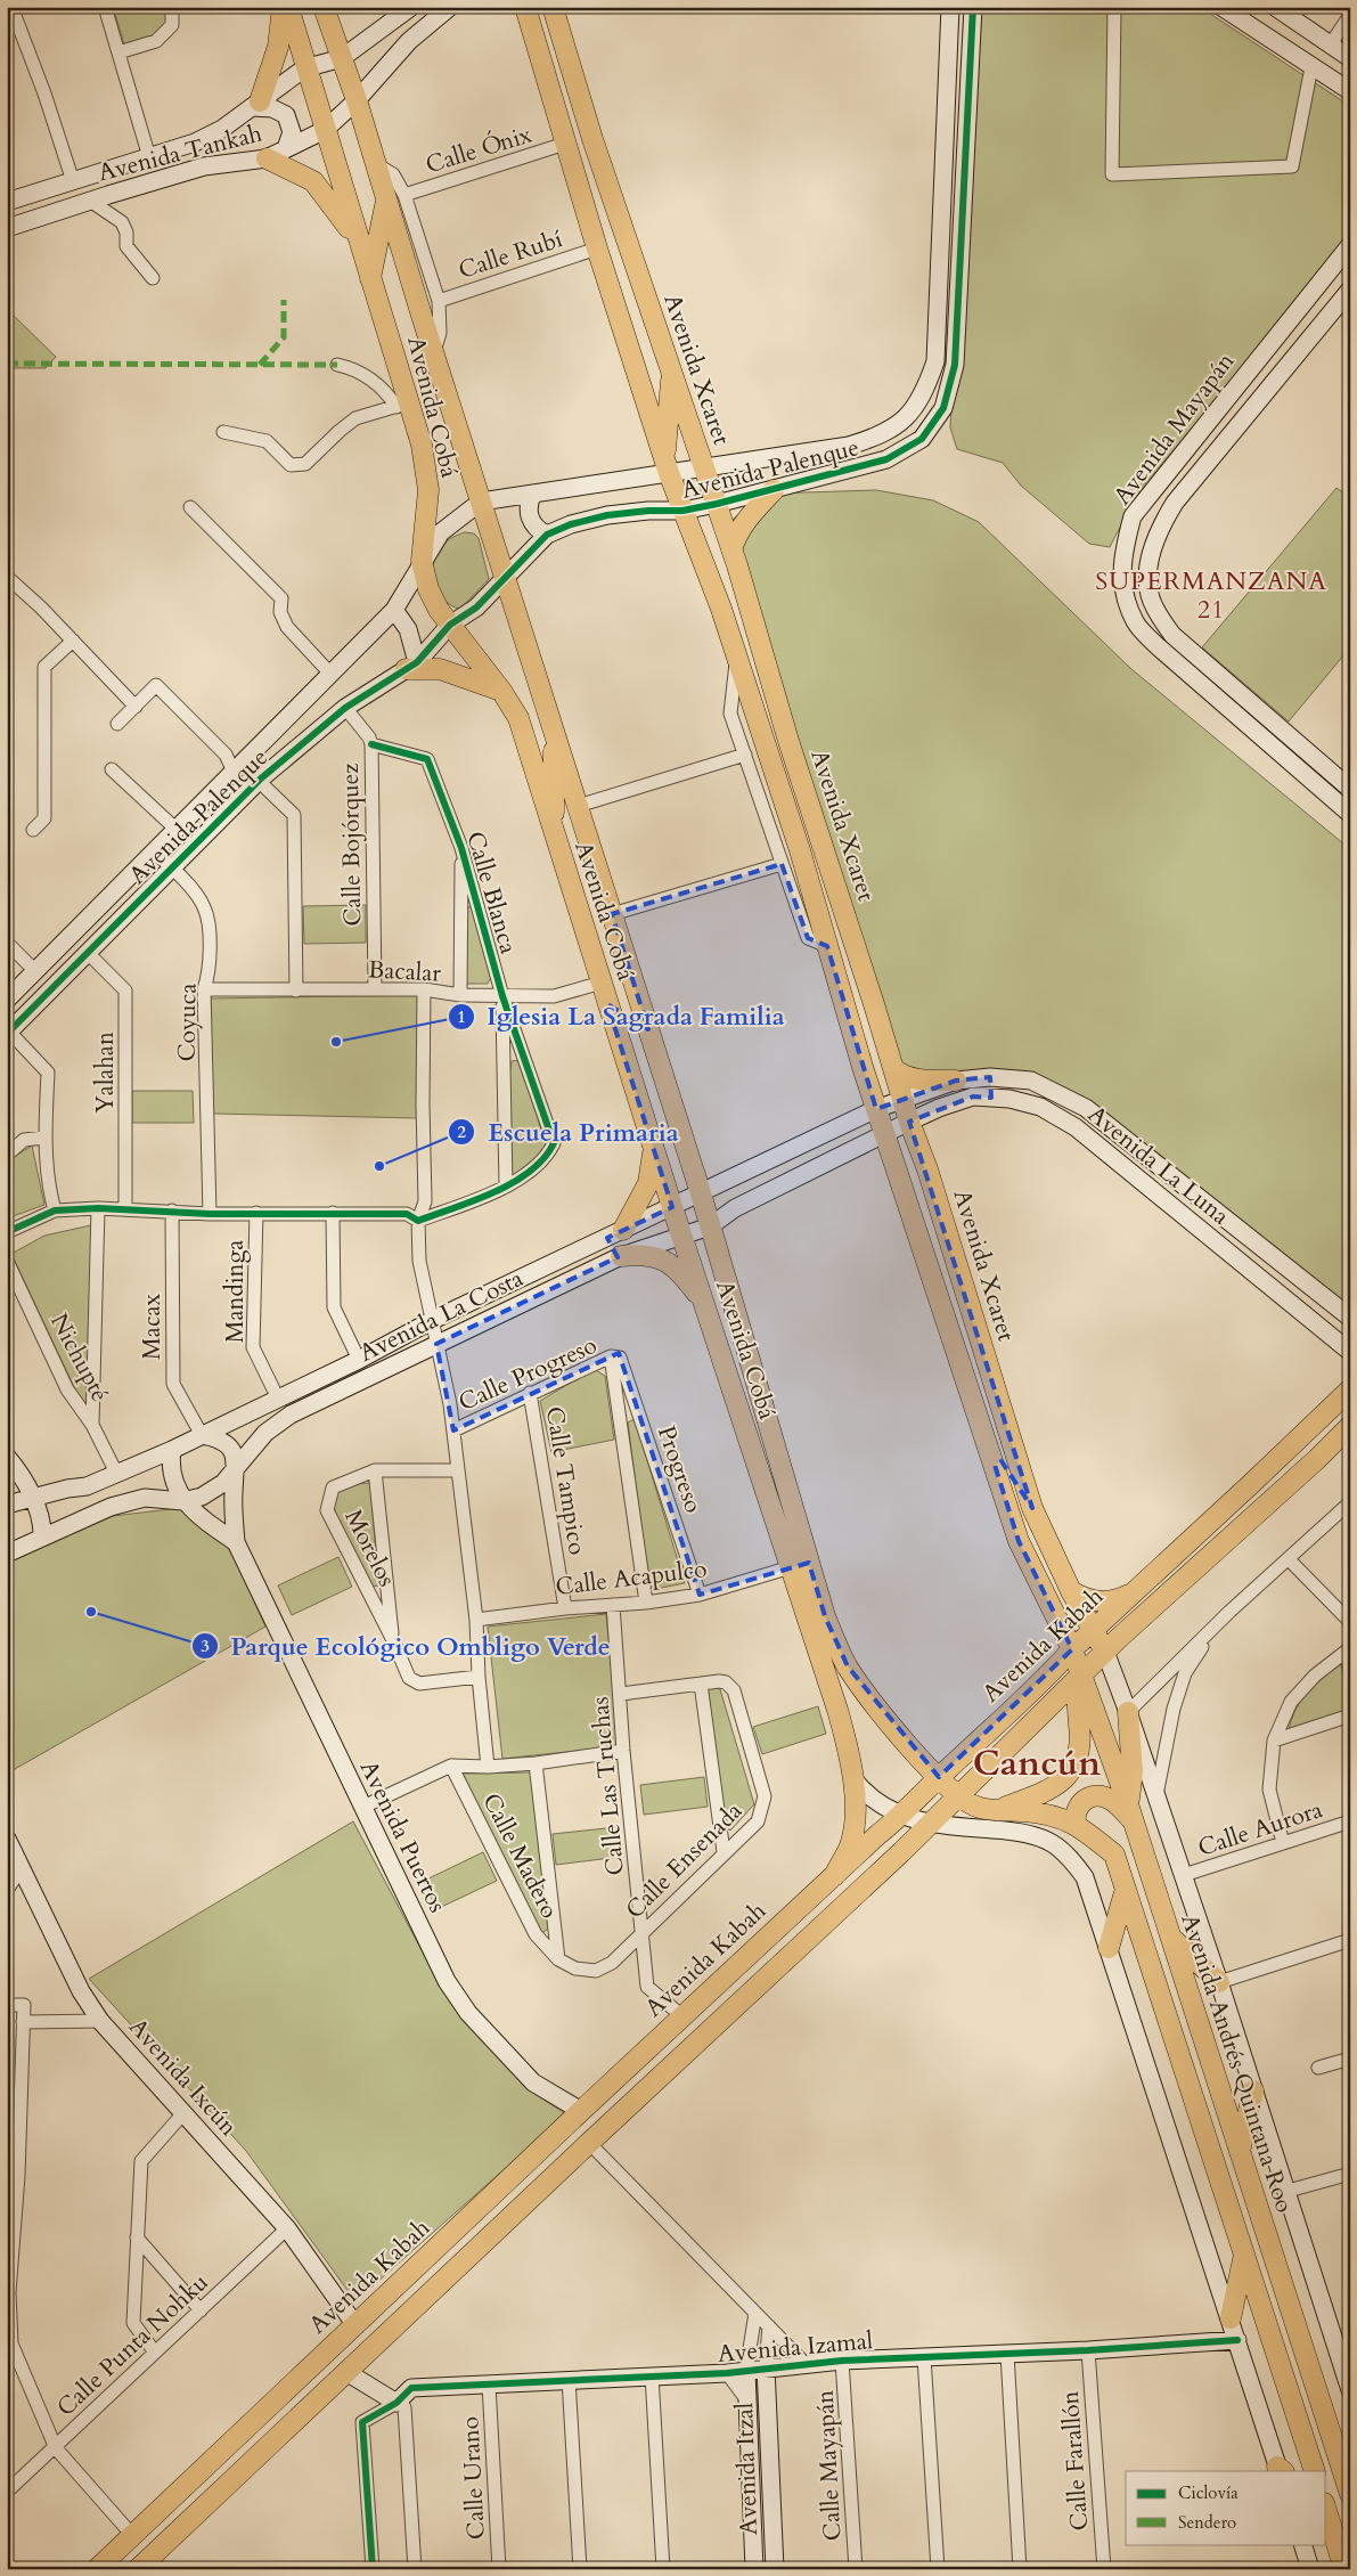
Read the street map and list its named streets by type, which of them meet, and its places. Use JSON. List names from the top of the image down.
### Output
{
  "streets": {
    "main road": [
      "Avenida Xcaret",
      "Avenida Cobá",
      "Avenida Kabah",
      "Avenida Andrés Quintana Roo"
    ],
    "street": [
      "Calle Ónix",
      "Avenida Tankah",
      "Calle Rubí",
      "Avenida Mayapán",
      "Avenida Palenque",
      "Calle Bojórquez",
      "Calle Blanca",
      "Bacalar",
      "Coyuca",
      "Yalahan",
      "Avenida La Luna",
      "Mandinga",
      "Avenida La Costa",
      "Macax",
      "Nichupté",
      "Calle Progreso",
      "Progreso",
      "Calle Tampico",
      "Morelos",
      "Calle Acapulco",
      "Calle Las Truchas",
      "Calle Aurora",
      "Avenida Puertos",
      "Calle Madero",
      "Calle Ensenada",
      "Avenida Ixcún",
      "Calle Punta Nohku",
      "Avenida Izamal",
      "Calle Farallón",
      "Calle Mayapán",
      "Avenida Itzal",
      "Calle Urano"
    ]
  },
  "crossings": [
    ["Calle Ónix", "Avenida Xcaret"],
    ["Calle Ónix", "Avenida Cobá"],
    ["Avenida Tankah", "Avenida Cobá"],
    ["Calle Rubí", "Avenida Xcaret"],
    ["Avenida Xcaret", "Avenida Palenque"],
    ["Avenida Xcaret", "Avenida La Luna"],
    ["Avenida Xcaret", "Avenida La Costa"],
    ["Avenida Xcaret", "Avenida Kabah"],
    ["Avenida Xcaret", "Avenida Andrés Quintana Roo"],
    ["Avenida Cobá", "Avenida Palenque"],
    ["Avenida Cobá", "Bacalar"],
    ["Avenida Cobá", "Avenida La Costa"],
    ["Avenida Cobá", "Calle Acapulco"],
    ["Avenida Cobá", "Avenida Kabah"],
    ["Avenida Palenque", "Calle Bojórquez"],
    ["Avenida Palenque", "Coyuca"],
    ["Avenida Palenque", "Yalahan"],
    ["Calle Bojórquez", "Calle Blanca"],
    ["Calle Bojórquez", "Bacalar"],
    ["Calle Blanca", "Bacalar"],
    ["Bacalar", "Coyuca"],
    ["Avenida La Luna", "Avenida La Costa"],
    ["Mandinga", "Avenida La Costa"],
    ["Avenida La Costa", "Macax"],
    ["Avenida La Costa", "Nichupté"],
    ["Avenida La Costa", "Avenida Puertos"],
    ["Macax", "Avenida Puertos"],
    ["Calle Progreso", "Progreso"],
    ["Calle Progreso", "Calle Tampico"],
    ["Progreso", "Calle Acapulco"],
    ["Calle Tampico", "Calle Acapulco"],
    ["Calle Acapulco", "Calle Las Truchas"],
    ["Avenida Kabah", "Calle Las Truchas"],
    ["Avenida Kabah", "Avenida Puertos"],
    ["Avenida Kabah", "Avenida Andrés Quintana Roo"],
    ["Avenida Kabah", "Avenida Ixcún"],
    ["Calle Las Truchas", "Calle Ensenada"],
    ["Calle Aurora", "Avenida Andrés Quintana Roo"],
    ["Calle Madero", "Calle Ensenada"],
    ["Avenida Ixcún", "Calle Punta Nohku"],
    ["Avenida Izamal", "Calle Farallón"],
    ["Avenida Izamal", "Calle Mayapán"],
    ["Avenida Izamal", "Avenida Itzal"],
    ["Avenida Izamal", "Calle Urano"]
  ],
  "districts": ["SUPERMANZANA 21", "Cancún"],
  "places": ["Iglesia La Sagrada Familia", "Escuela Primaria", "Parque Ecológico Ombligo Verde"],
  "legend": ["Ciclovía", "Sendero"]
}
